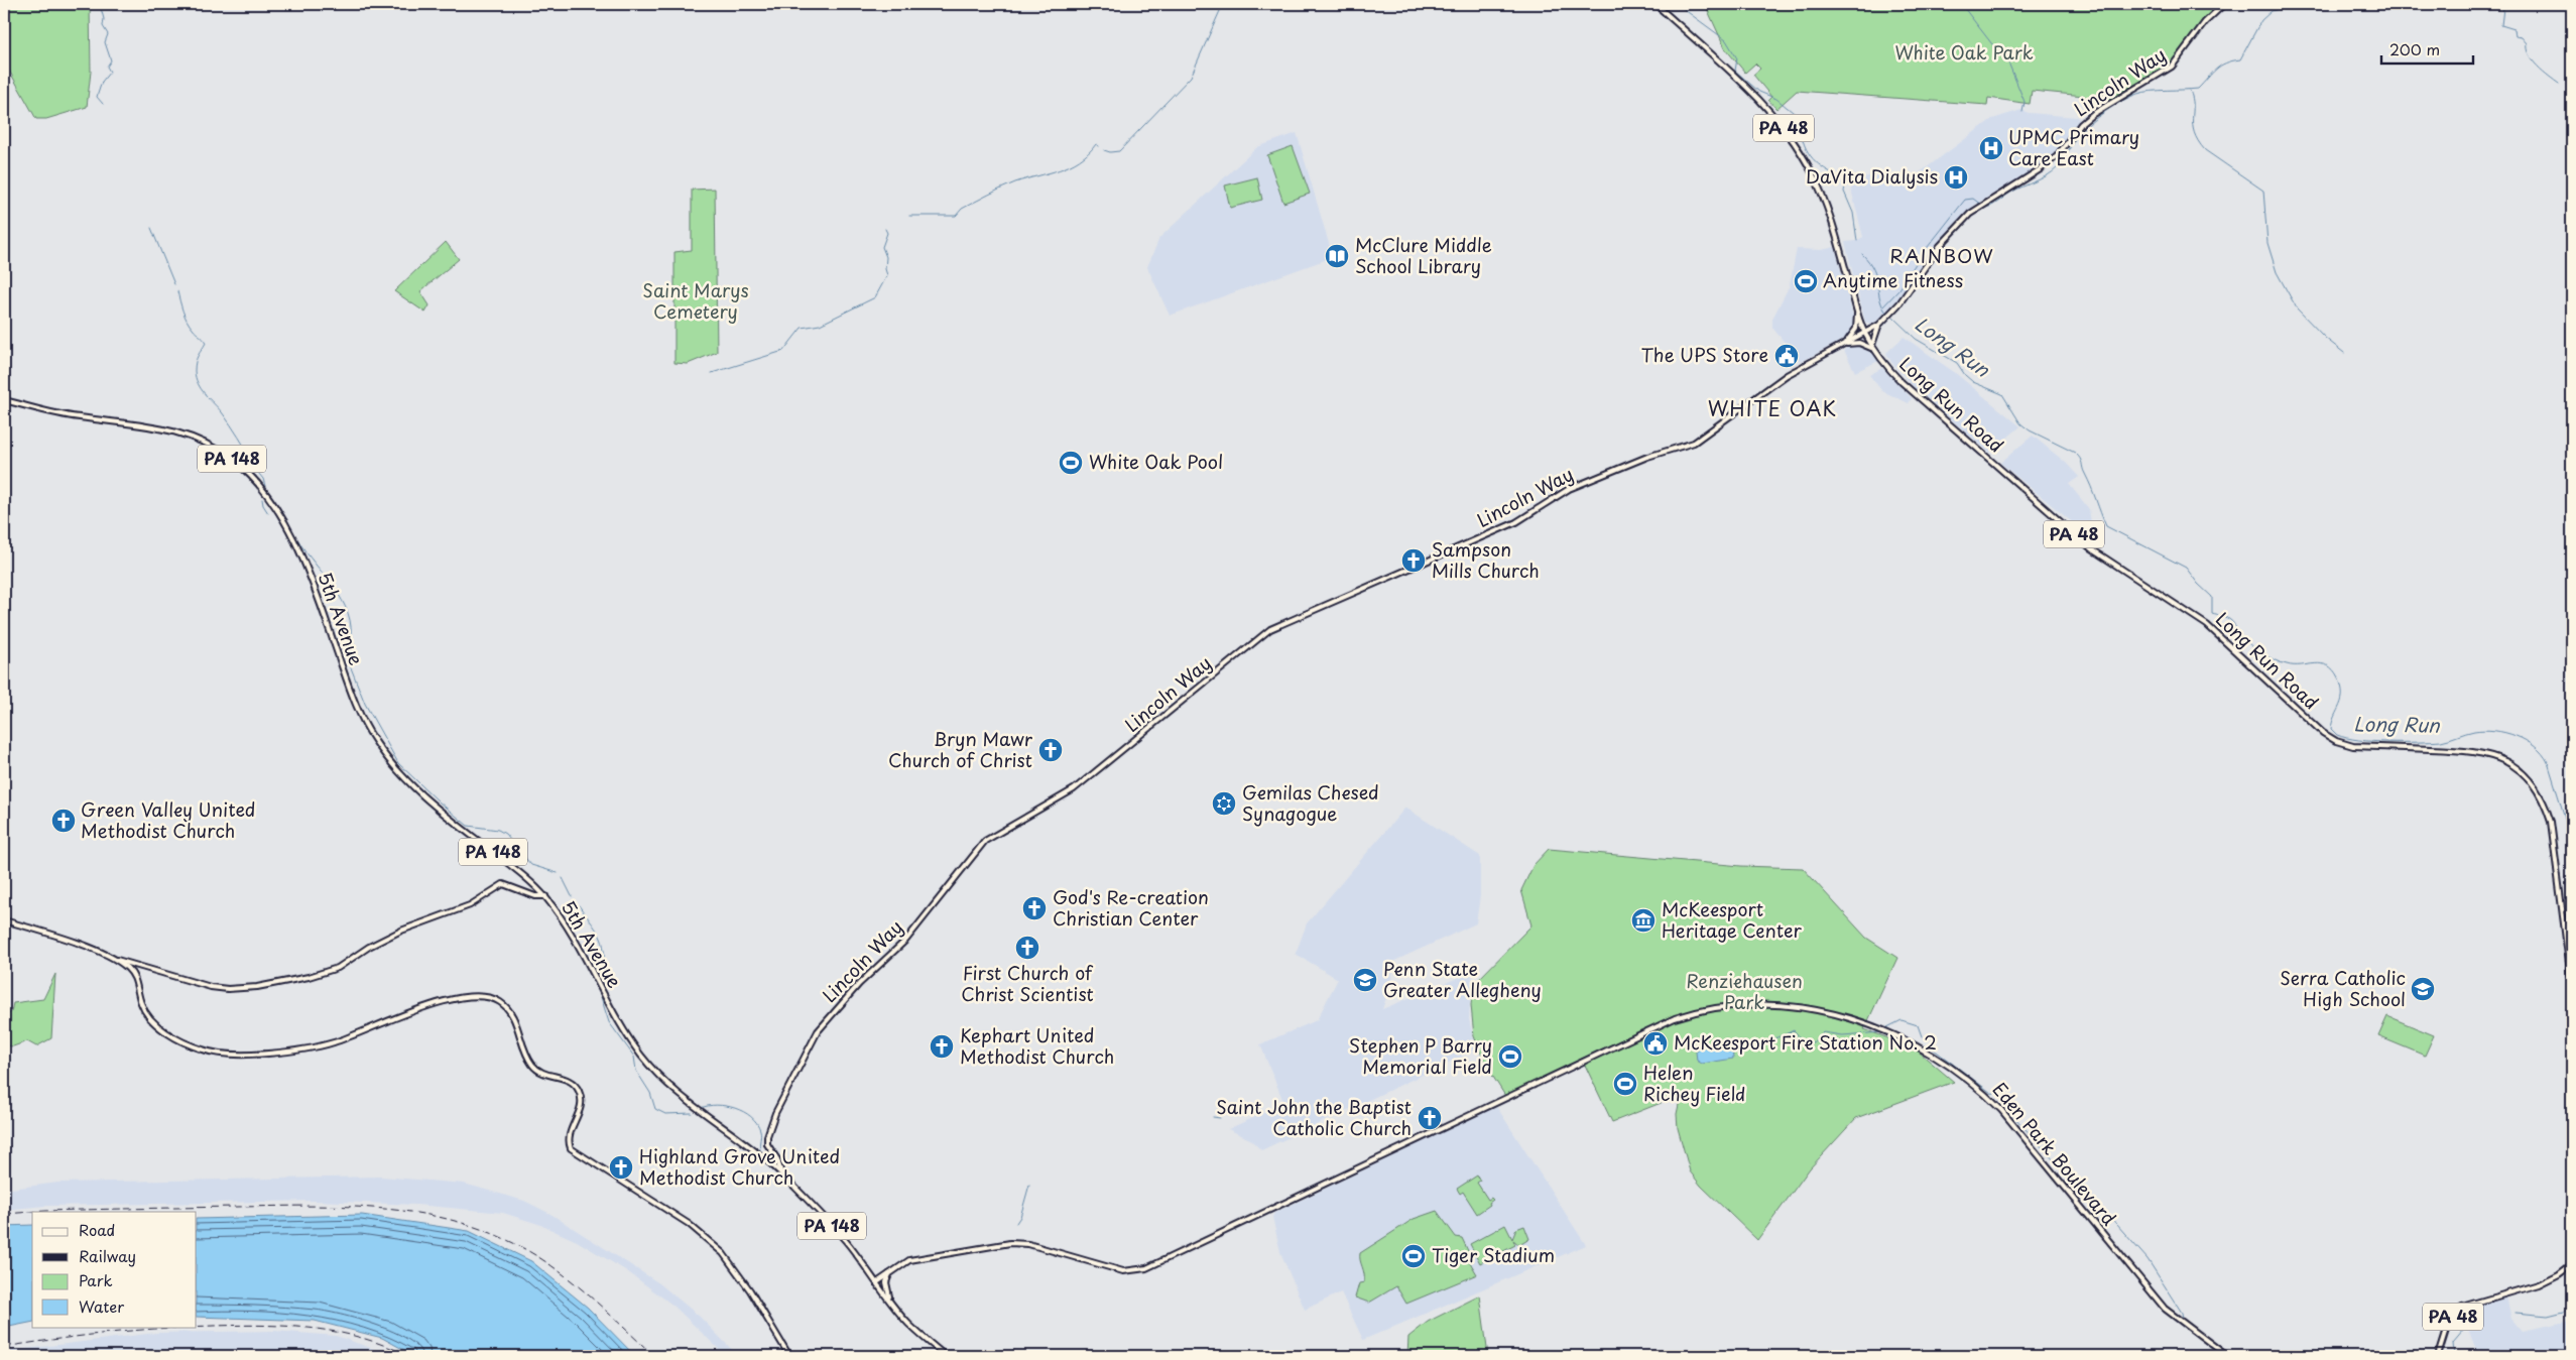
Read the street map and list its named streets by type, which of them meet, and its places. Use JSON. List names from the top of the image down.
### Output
{
  "streets": {
    "main road": [
      "Lincoln Way",
      "PA 48",
      "Long Run Road",
      "PA 148",
      "5th Avenue",
      "Eden Park Boulevard"
    ]
  },
  "crossings": [
    ["Lincoln Way", "PA 48"],
    ["Lincoln Way", "Long Run Road"],
    ["Lincoln Way", "5th Avenue"],
    ["PA 48", "Long Run Road"],
    ["5th Avenue", "Eden Park Boulevard"]
  ],
  "districts": ["RAINBOW", "WHITE OAK"],
  "water": ["Long Run"],
  "parks": ["White Oak Park", "Saint Marys Cemetery", "Renziehausen Park"],
  "places": {
    "hospital": ["UPMC Primary Care East", "DaVita Dialysis"],
    "library": ["McClure Middle School Library"],
    "sports": [
      "Anytime Fitness",
      "White Oak Pool",
      "Stephen P Barry Memorial Field",
      "Helen Richey Field",
      "Tiger Stadium"
    ],
    "public building": ["The UPS Store", "McKeesport Fire Station No. 2"],
    "church": [
      "Sampson Mills Church",
      "Bryn Mawr Church of Christ",
      "Green Valley United Methodist Church",
      "God's Re-creation Christian Center",
      "First Church of Christ Scientist",
      "Kephart United Methodist Church",
      "Saint John the Baptist Catholic Church",
      "Highland Grove United Methodist Church"
    ],
    "synagogue": ["Gemilas Chesed Synagogue"],
    "museum": ["McKeesport Heritage Center"],
    "school or university": ["Penn State Greater Allegheny", "Serra Catholic High School"]
  },
  "legend": [
    "Road",
    "Railway",
    "Park",
    "Water"
  ],
  "scale_bar": "200 m"
}
